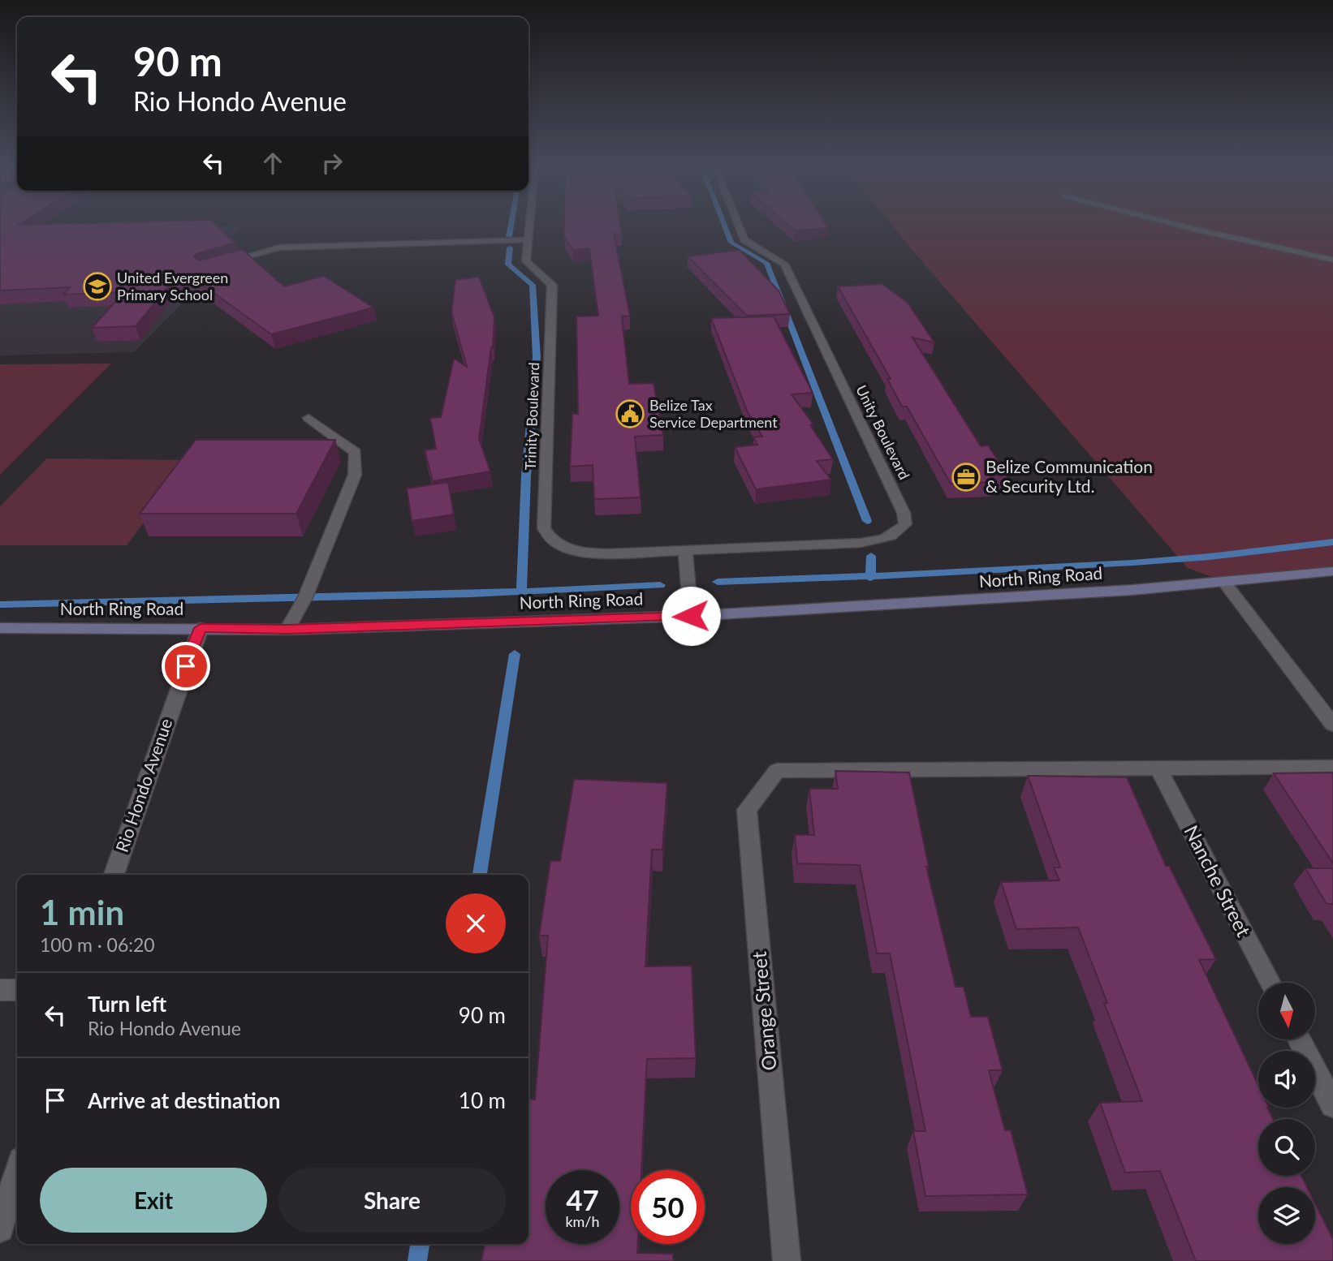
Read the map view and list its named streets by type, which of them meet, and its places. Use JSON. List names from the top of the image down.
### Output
{
  "streets": {
    "main road": ["North Ring Road"],
    "street": [
      "Trinity Boulevard",
      "Unity Boulevard",
      "Rio Hondo Avenue",
      "Nanche Street",
      "Orange Street"
    ]
  },
  "crossings": [
    ["Trinity Boulevard", "Unity Boulevard"],
    ["North Ring Road", "Rio Hondo Avenue"],
    ["Nanche Street", "Orange Street"]
  ],
  "places": {
    "school or university": ["United Evergreen Primary School"],
    "public building": ["Belize Tax Service Department"],
    "office": ["Belize Communication & Security Ltd."]
  },
  "north": "bottom",
  "page": {
    "turn": ["90 m", "Rio Hondo Avenue"],
    "heading": ["1 min", "100 m · 06:20"],
    "list": [
      {
        "name": "Turn left",
        "note": "Rio Hondo Avenue",
        "value": "90 m"
      },
      {
        "name": "Arrive at destination",
        "value": "10 m"
      }
    ],
    "buttons": ["Exit", "Share"],
    "speed": "47 km/h",
    "limit": "50"
  }
}
